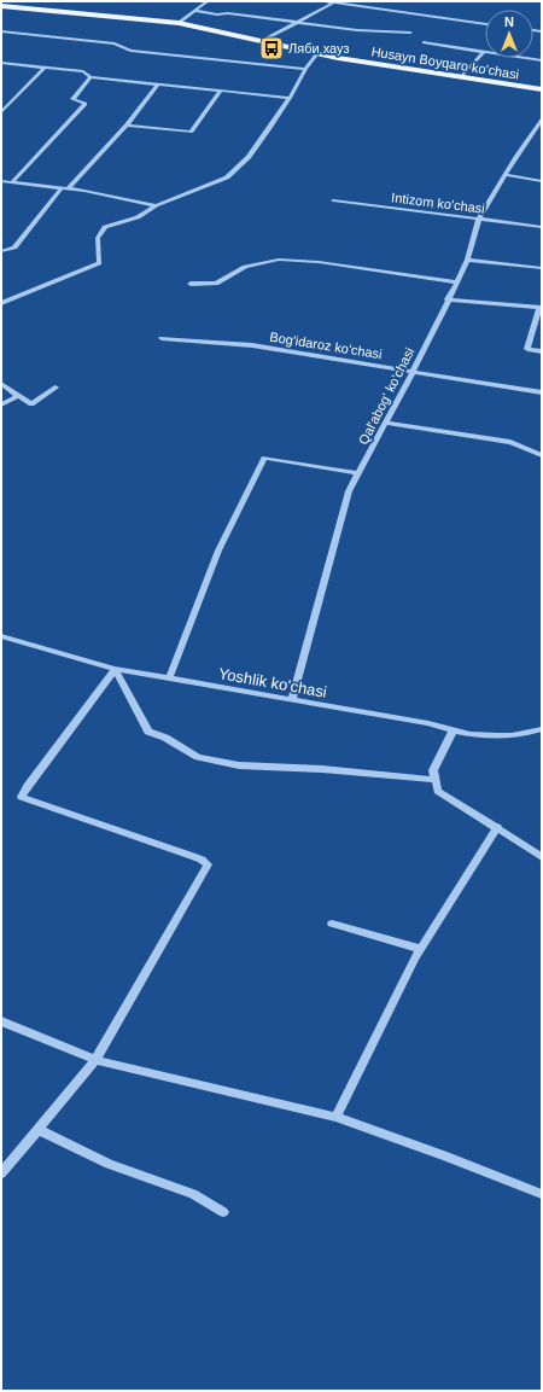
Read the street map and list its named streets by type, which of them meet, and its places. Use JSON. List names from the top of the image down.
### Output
{
  "streets": {
    "main road": ["Husayn Boyqaro ko'chasi"],
    "street": [
      "Intizom ko'chasi",
      "Bog'idaroz ko'chasi",
      "Qal'abog' ko'chasi",
      "Yoshlik ko'chasi"
    ]
  },
  "crossings": [
    ["Intizom ko'chasi", "Qal'abog' ko'chasi"],
    ["Bog'idaroz ko'chasi", "Qal'abog' ko'chasi"],
    ["Qal'abog' ko'chasi", "Yoshlik ko'chasi"]
  ],
  "places": {
    "bus stop": ["Ляби хауз"]
  },
  "north": "top"
}
